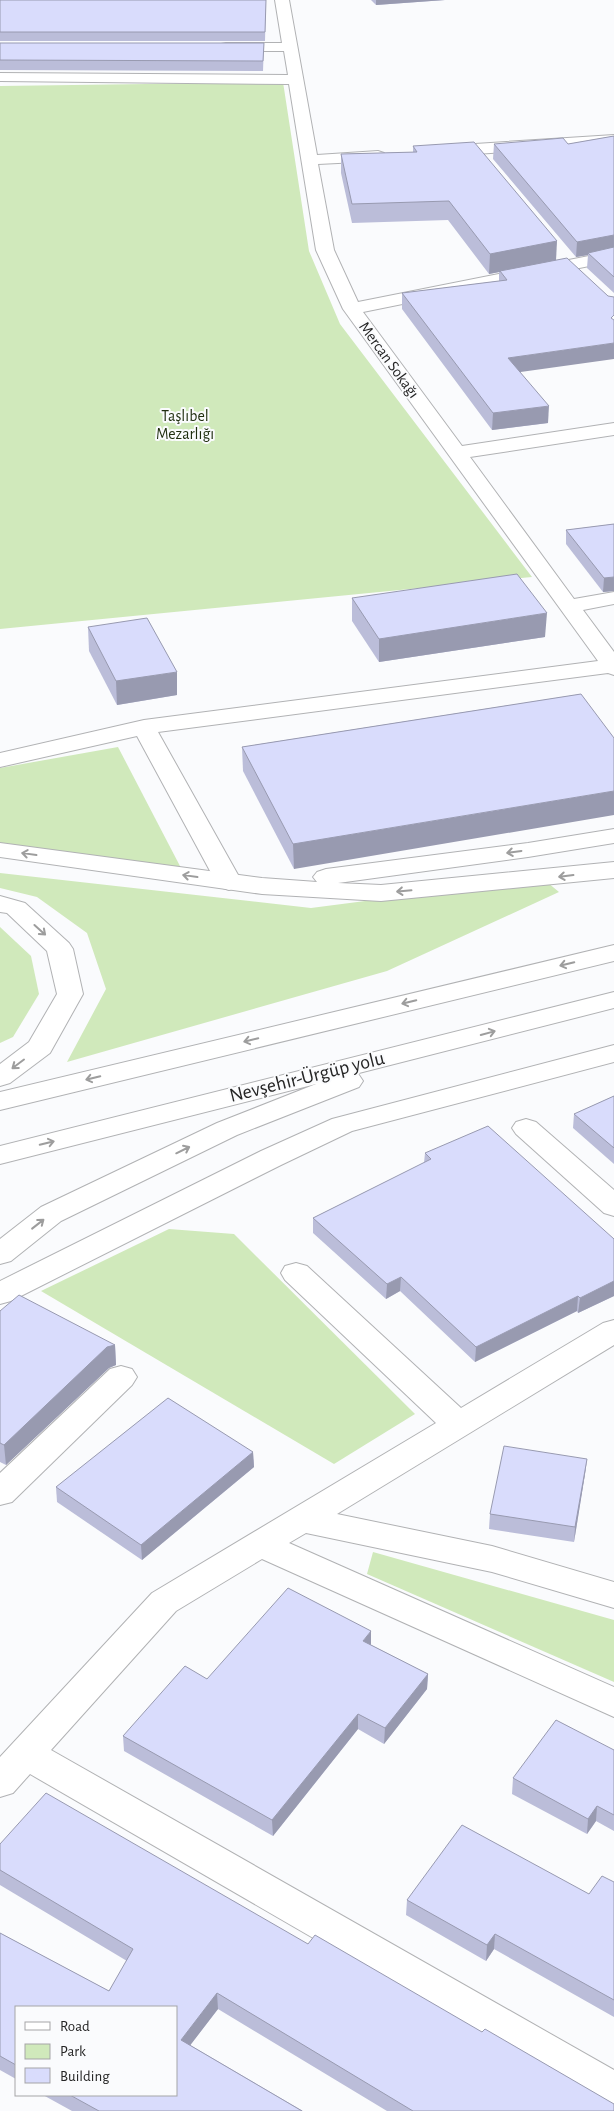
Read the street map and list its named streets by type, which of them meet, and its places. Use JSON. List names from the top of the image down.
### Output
{
  "streets": {
    "main road": ["Mercan Sokağı", "Nevşehir-Ürgüp yolu"]
  },
  "parks": ["Taşlıbel Mezarlığı"],
  "legend": ["Road", "Park", "Building"]
}
